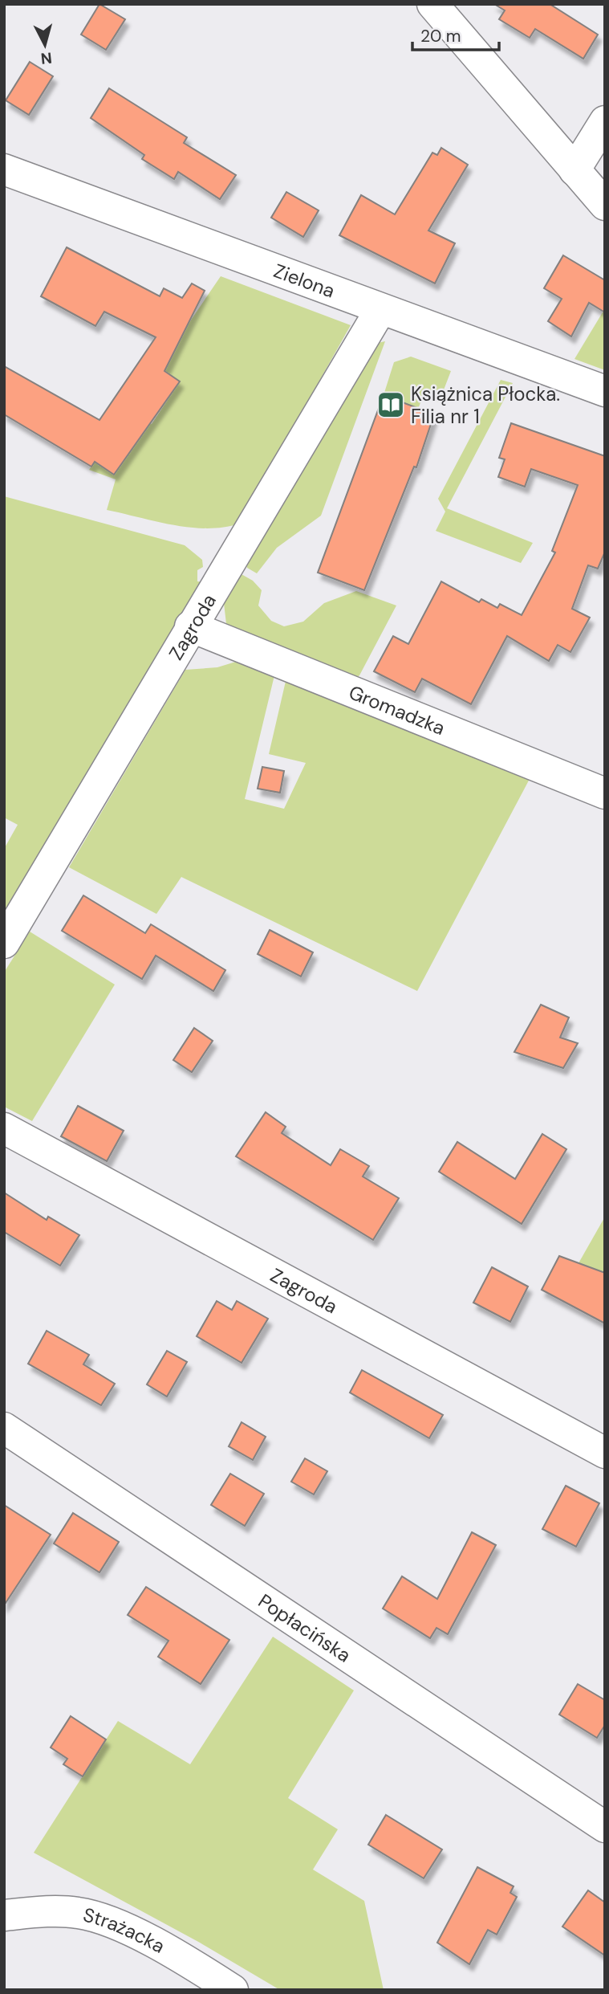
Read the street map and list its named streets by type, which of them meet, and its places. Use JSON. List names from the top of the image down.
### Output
{
  "streets": {
    "street": [
      "Zielona",
      "Zagroda",
      "Gromadzka",
      "Popłacińska",
      "Strażacka"
    ]
  },
  "crossings": [
    ["Zielona", "Zagroda"],
    ["Zagroda", "Gromadzka"]
  ],
  "places": {
    "library": ["Książnica Płocka. Filia nr 1"]
  },
  "scale_bar": "20 m",
  "north": "bottom"
}
